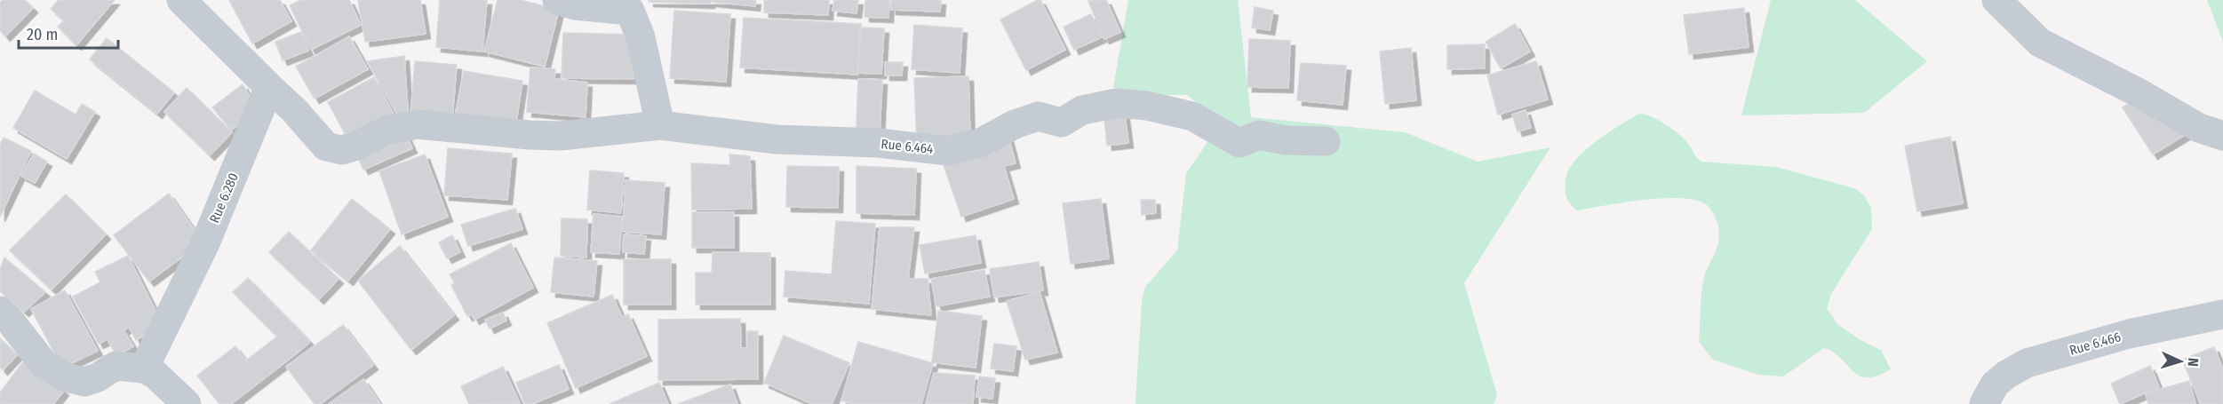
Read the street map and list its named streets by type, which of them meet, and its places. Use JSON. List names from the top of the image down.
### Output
{
  "streets": {
    "street": ["Rue 6.464", "Rue 6.280", "Rue 6.466"]
  },
  "scale_bar": "20 m",
  "north": "right"
}
